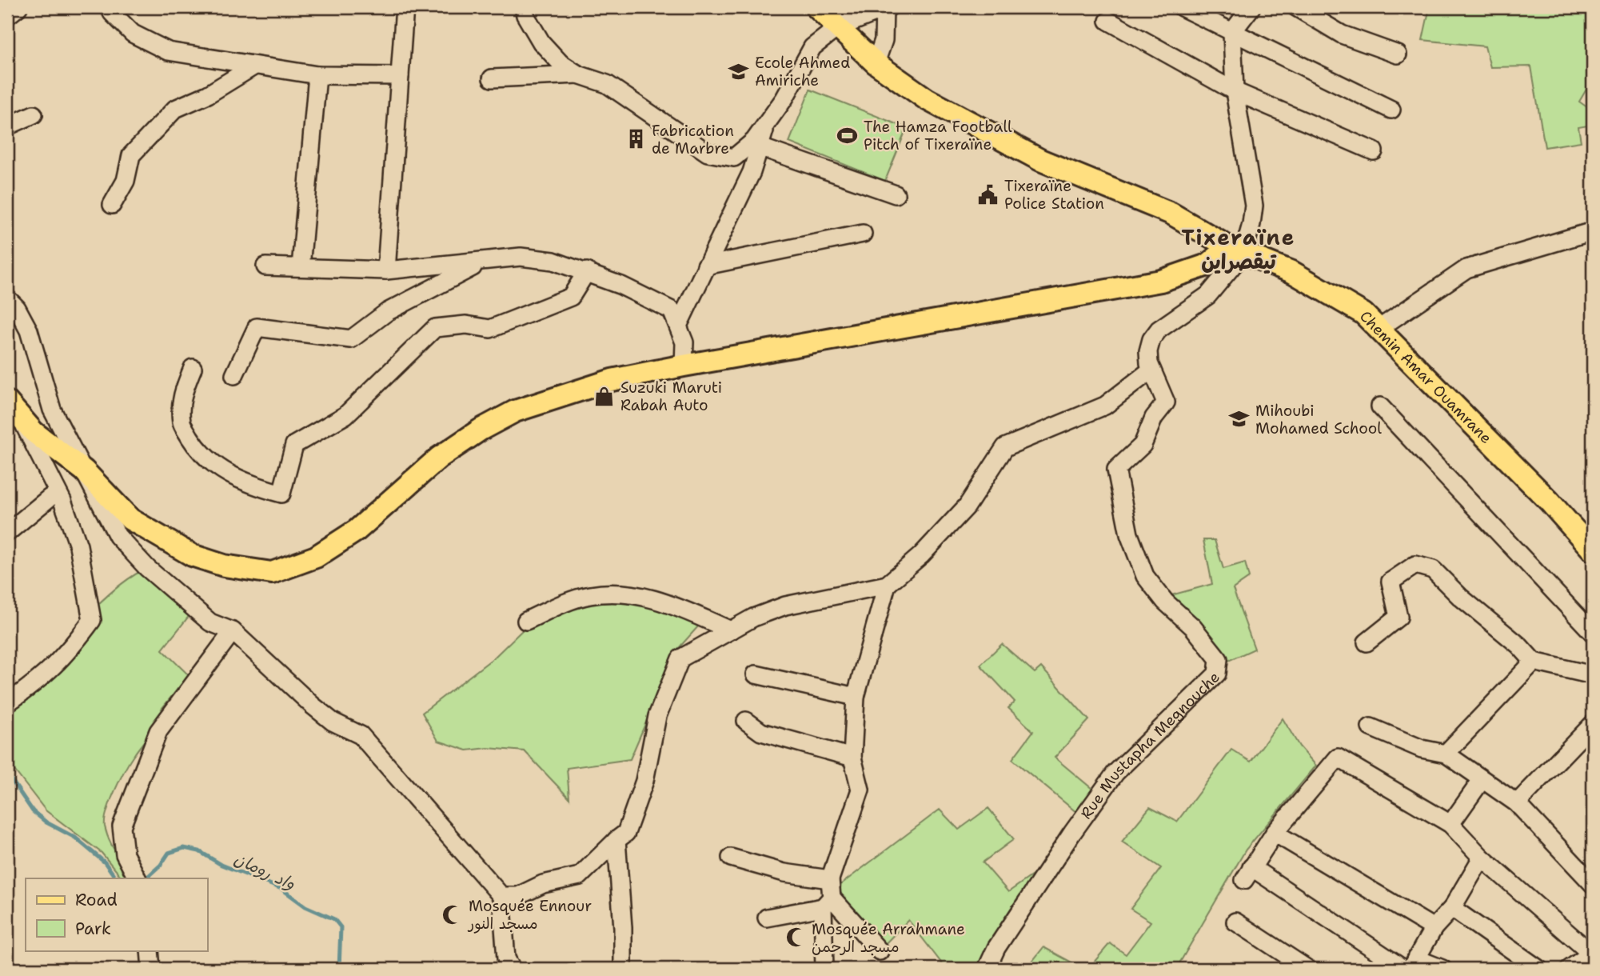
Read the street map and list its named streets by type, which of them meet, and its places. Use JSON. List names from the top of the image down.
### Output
{
  "streets": {
    "main road": ["Chemin Amar Ouamrane"],
    "street": ["Rue Mustapha Megnouche"]
  },
  "crossings": [
    ["Chemin Amar Ouamrane", "Rue Mustapha Megnouche"]
  ],
  "districts": ["Tixeraïne تيقصراين"],
  "water": ["واد رومان"],
  "places": {
    "school or university": ["Ecole Ahmed Amiriche", "Mihoubi Mohamed School"],
    "sports": ["The Hamza Football Pitch of Tixeraïne"],
    "building": ["Fabrication de Marbre"],
    "public building": ["Tixeraïne Police Station"],
    "shop": ["Suzuki Maruti Rabah Auto"],
    "mosque": ["Mosquée Ennour مسجد النور", "Mosquée Arrahmane مسجد الرحمن"]
  },
  "legend": ["Road", "Park"]
}
